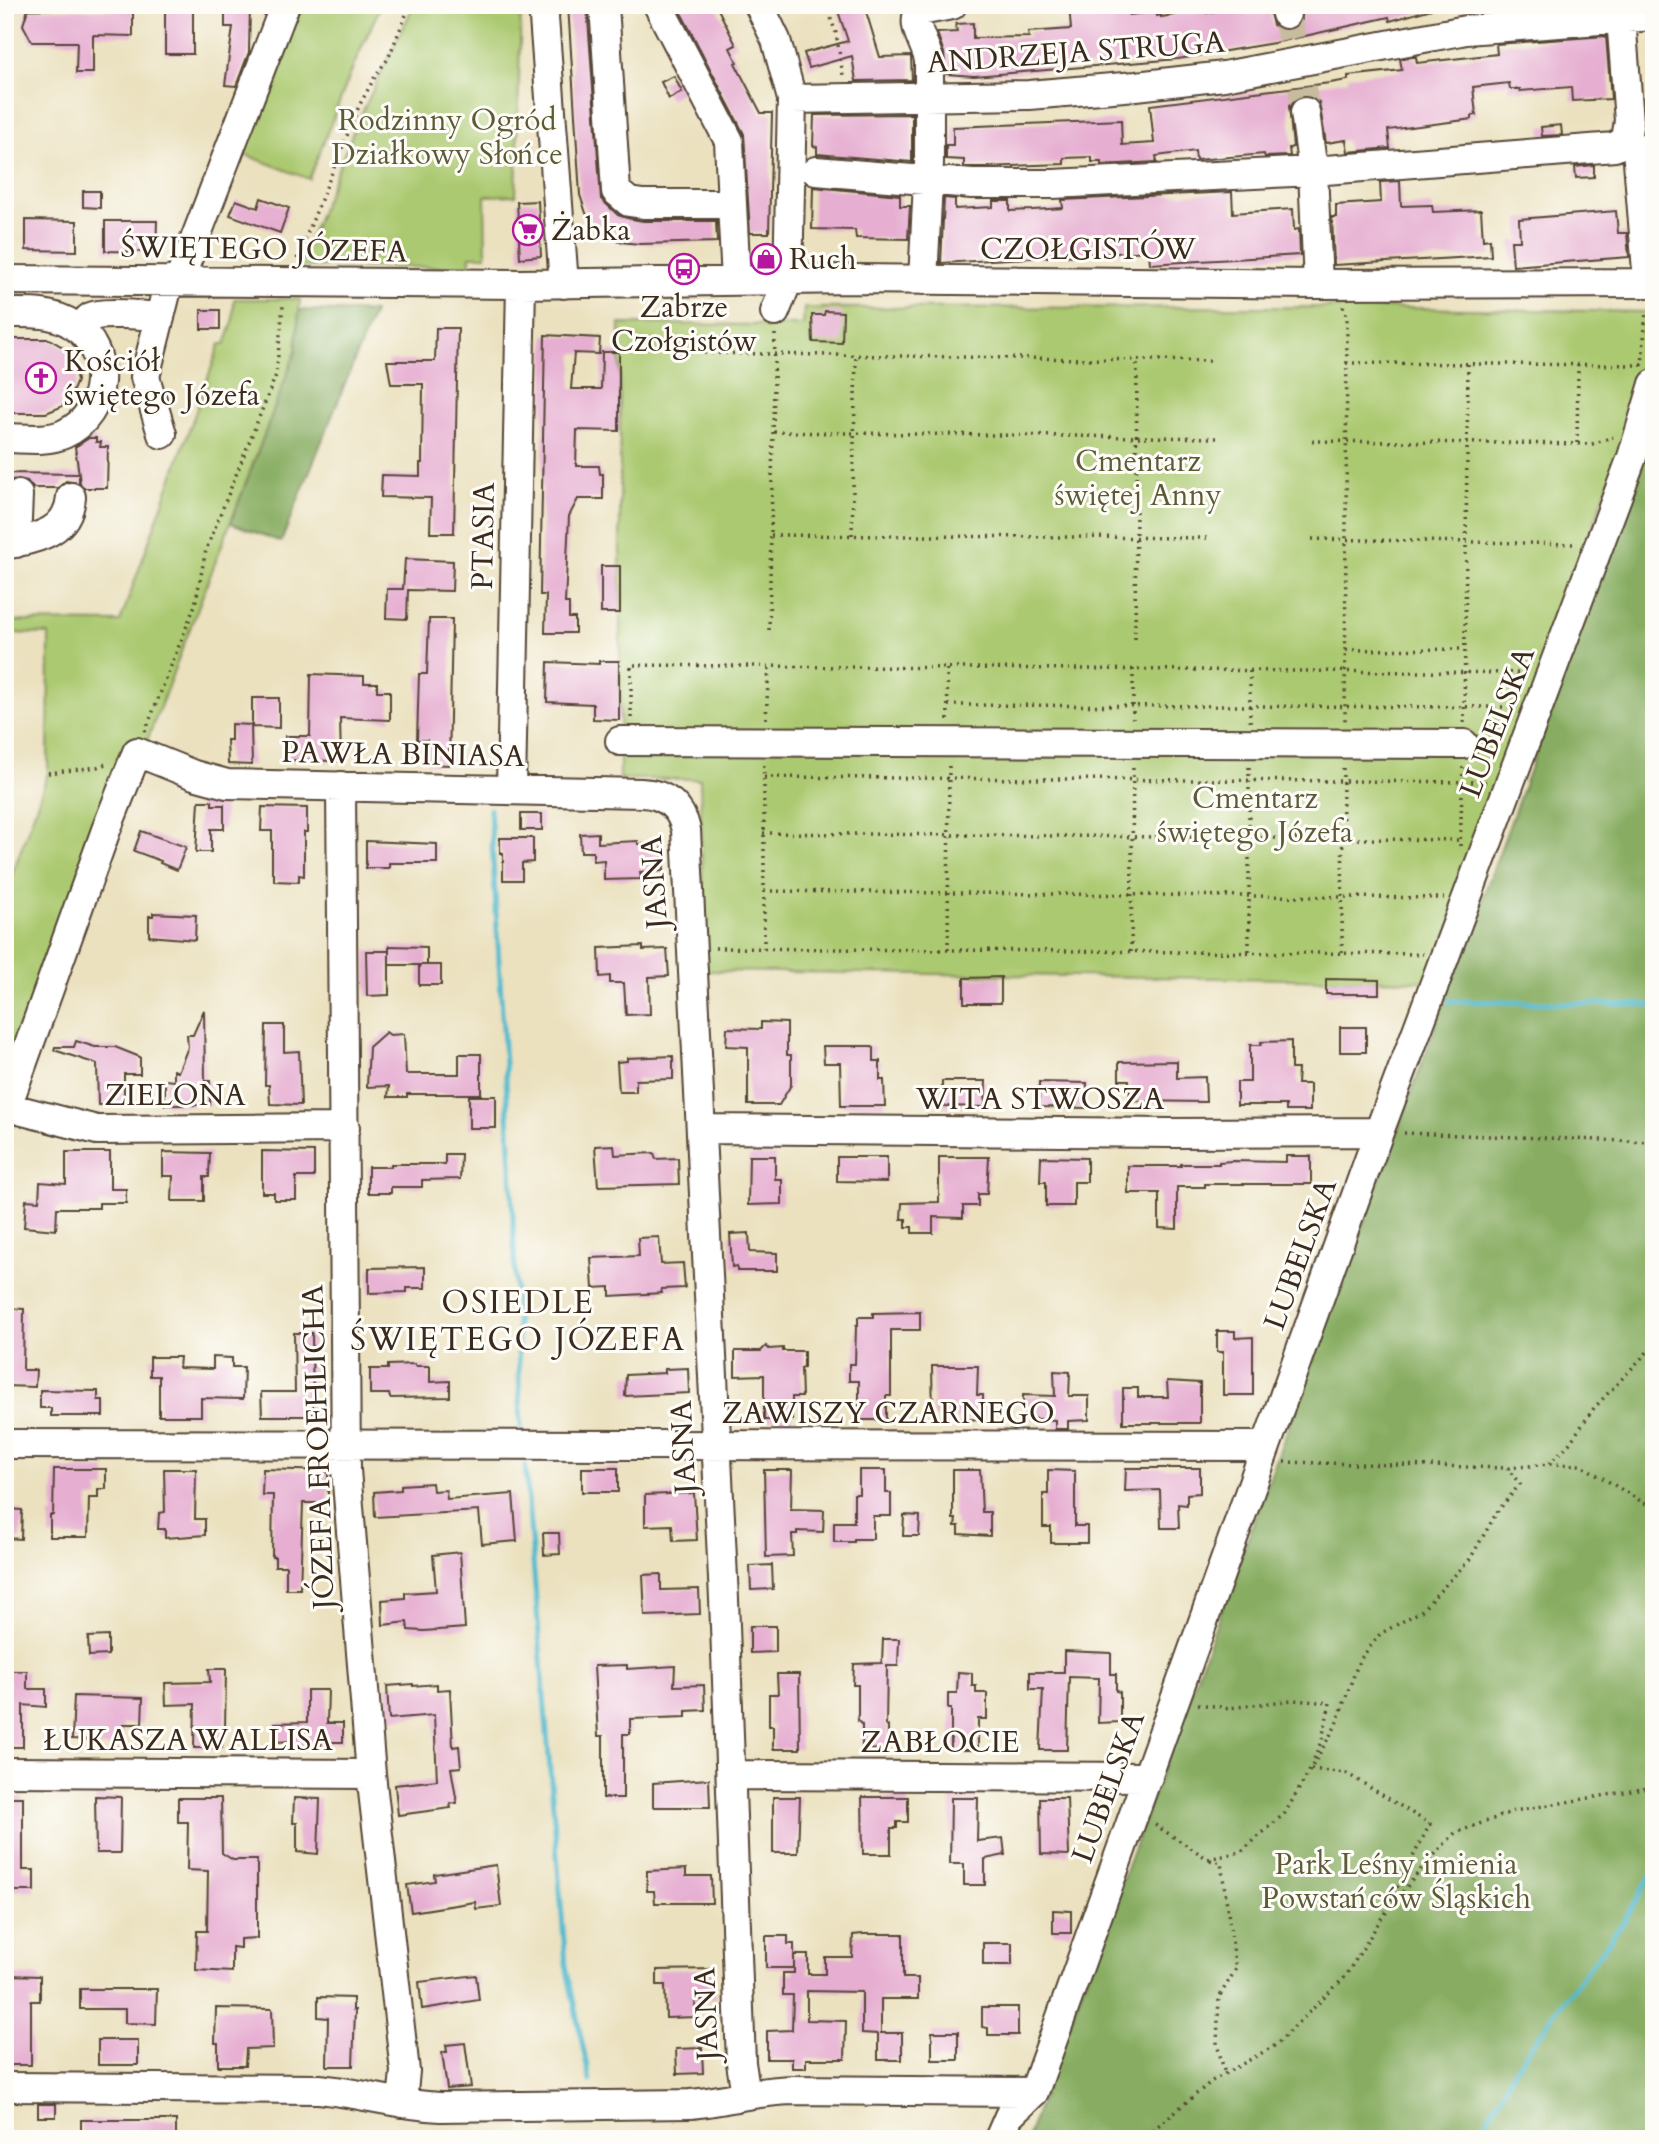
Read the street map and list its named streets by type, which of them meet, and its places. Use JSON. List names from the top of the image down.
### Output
{
  "streets": {
    "street": [
      "ANDRZEJA STRUGA",
      "ŚWIĘTEGO JÓZEFA",
      "CZOŁGISTÓW",
      "PTASIA",
      "LUBELSKA",
      "PAWŁA BINIASA",
      "JASNA",
      "ZIELONA",
      "WITA STWOSZA",
      "ZAWISZY CZARNEGO",
      "JÓZEFA FROEHLICHA",
      "ŁUKASZA WALLISA",
      "ZABŁOCIE"
    ]
  },
  "crossings": [
    ["ŚWIĘTEGO JÓZEFA", "CZOŁGISTÓW"],
    ["ŚWIĘTEGO JÓZEFA", "PTASIA"],
    ["CZOŁGISTÓW", "PTASIA"],
    ["PTASIA", "PAWŁA BINIASA"],
    ["LUBELSKA", "WITA STWOSZA"],
    ["LUBELSKA", "ZAWISZY CZARNEGO"],
    ["LUBELSKA", "ZABŁOCIE"],
    ["PAWŁA BINIASA", "JASNA"],
    ["PAWŁA BINIASA", "JÓZEFA FROEHLICHA"],
    ["JASNA", "WITA STWOSZA"],
    ["JASNA", "ZAWISZY CZARNEGO"],
    ["JASNA", "ZABŁOCIE"],
    ["ZIELONA", "JÓZEFA FROEHLICHA"],
    ["ZAWISZY CZARNEGO", "JÓZEFA FROEHLICHA"],
    ["JÓZEFA FROEHLICHA", "ŁUKASZA WALLISA"]
  ],
  "districts": ["OSIEDLE ŚWIĘTEGO JÓZEFA"],
  "parks": [
    "Rodzinny Ogród Działkowy Słońce",
    "Cmentarz świętej Anny",
    "Cmentarz świętego Józefa",
    "Park Leśny imienia Powstańców Śląskich"
  ],
  "places": {
    "supermarket": ["Żabka"],
    "shop": ["Ruch"],
    "bus stop": ["Zabrze Czołgistów"],
    "church": ["Kościół świętego Józefa"]
  }
}
